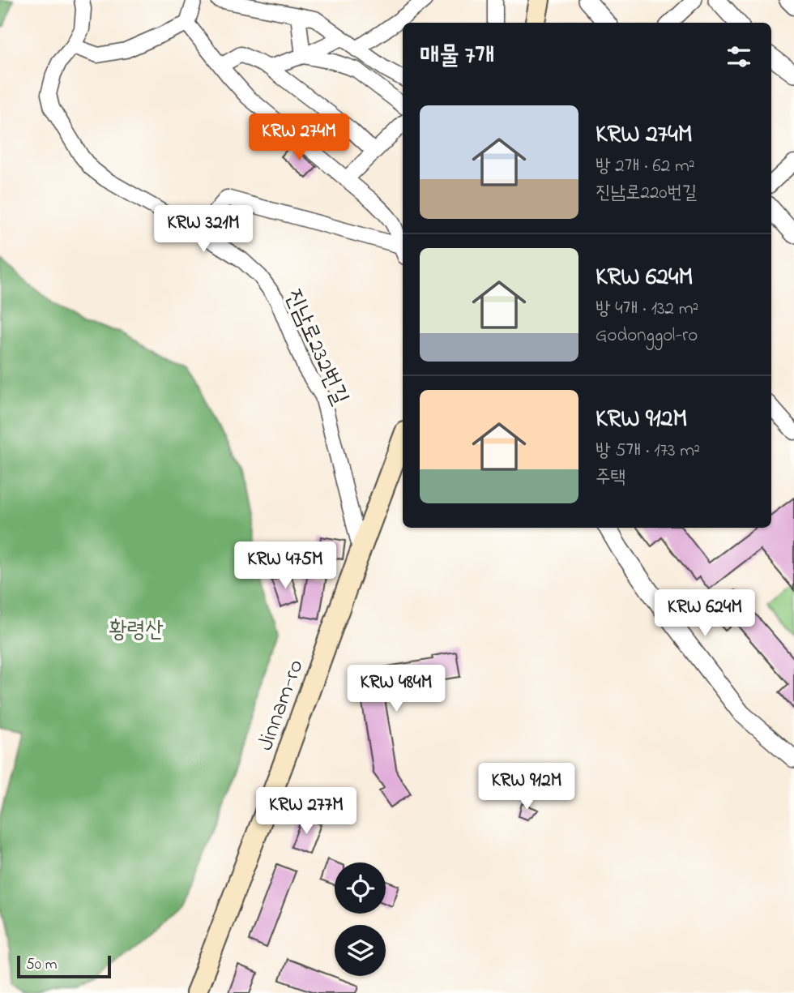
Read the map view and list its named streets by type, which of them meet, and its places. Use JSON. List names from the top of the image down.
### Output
{
  "streets": {
    "main road": ["Jinnam-ro"],
    "street": ["진남로232번길"]
  },
  "crossings": [
    ["진남로232번길", "Jinnam-ro"]
  ],
  "parks": ["황령산"],
  "scale_bar": "50 m",
  "page": {
    "heading": "매물 7개",
    "list": [
      {
        "name": "KRW 274M",
        "note": "방 2개 · 62 m² · 진남로220번길"
      },
      {
        "name": "KRW 624M",
        "note": "방 4개 · 132 m² · Godonggol-ro"
      },
      {
        "name": "KRW 912M",
        "note": "방 5개 · 173 m² · 주택"
      }
    ],
    "price": [
      "KRW 274M",
      "KRW 321M",
      "KRW 475M",
      "KRW 624M",
      "KRW 484M",
      "KRW 912M",
      "KRW 277M"
    ],
    "scale": "50 m"
  }
}
